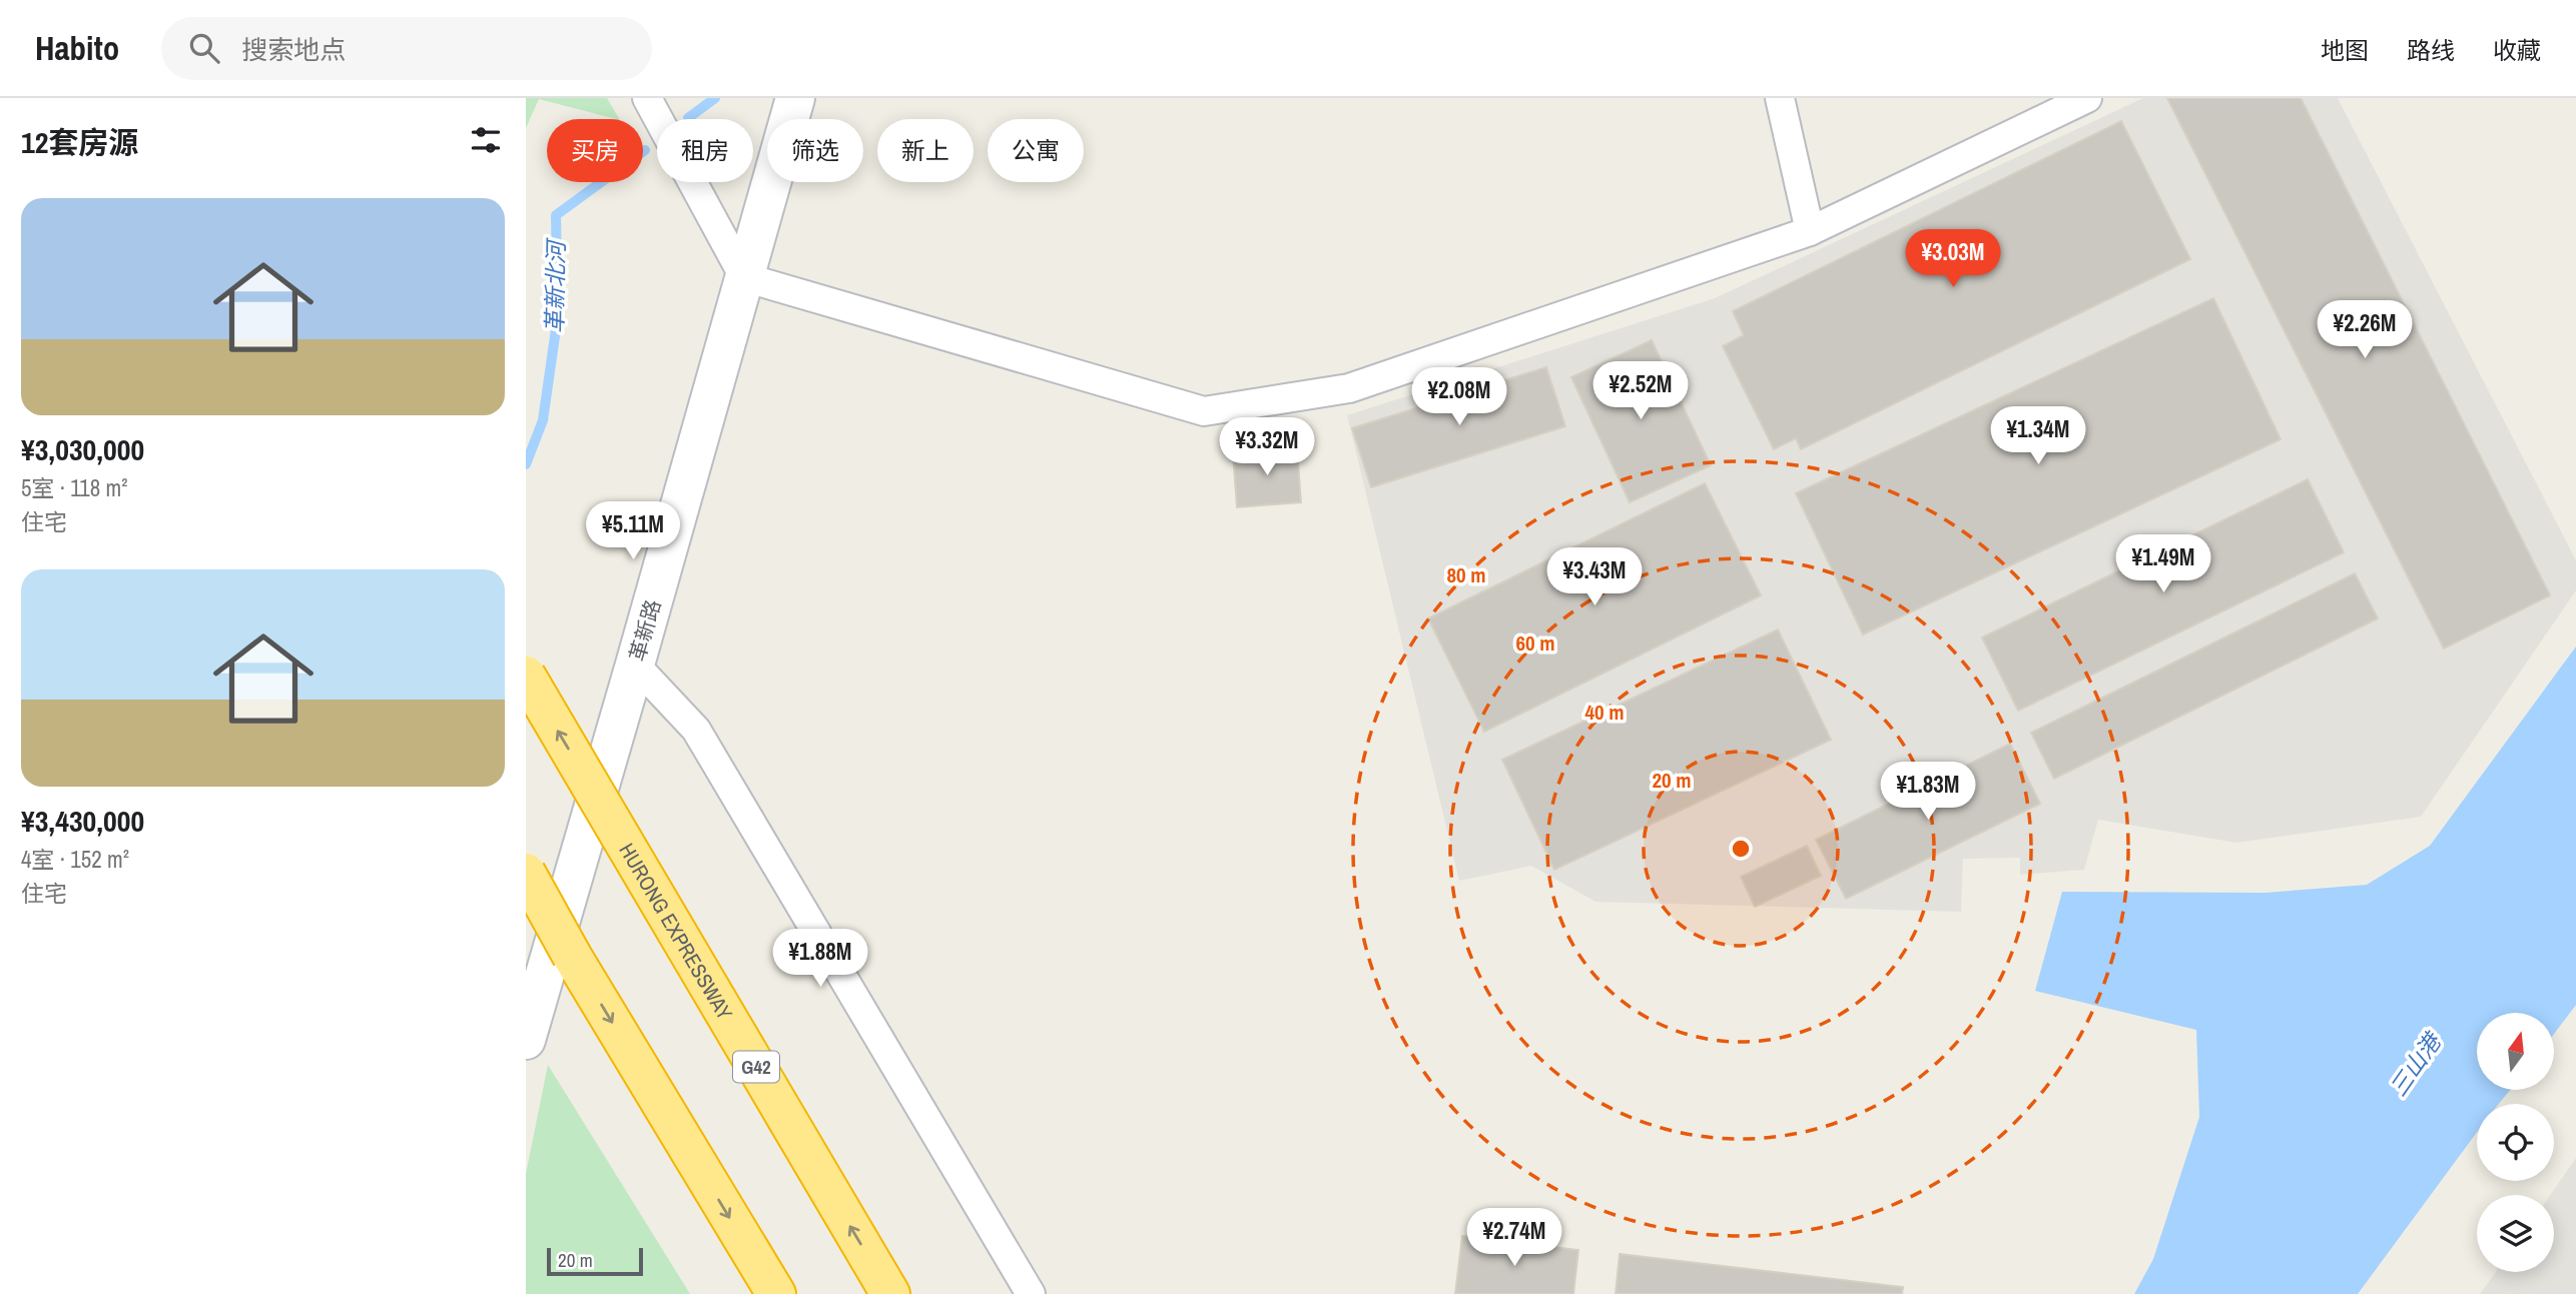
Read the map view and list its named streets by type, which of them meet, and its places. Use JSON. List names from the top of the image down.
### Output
{
  "streets": {
    "highway": ["HURONG EXPRESSWAY", "G42"],
    "street": ["革新路"]
  },
  "water": ["革新北河", "三山港"],
  "scale_bar": "20 m",
  "north": "top",
  "page": {
    "header": "Habito",
    "search": "搜索地点",
    "nav": ["地图", "路线", "收藏"],
    "heading": "12套房源",
    "chip": [
      "买房",
      "租房",
      "筛选",
      "新上",
      "公寓"
    ],
    "list": [
      {
        "name": "¥3,030,000",
        "note": "5室 · 118 m² · 住宅"
      },
      {
        "name": "¥3,430,000",
        "note": "4室 · 152 m² · 住宅"
      }
    ],
    "price": [
      "¥3.03M",
      "¥2.26M",
      "¥2.52M",
      "¥2.08M",
      "¥1.34M",
      "¥3.32M",
      "¥5.11M",
      "¥1.49M",
      "¥3.43M",
      "¥1.83M",
      "¥1.88M",
      "¥2.74M"
    ],
    "scale": "20 m"
  },
  "rings": [
    "80 m",
    "60 m",
    "40 m",
    "20 m"
  ]
}
